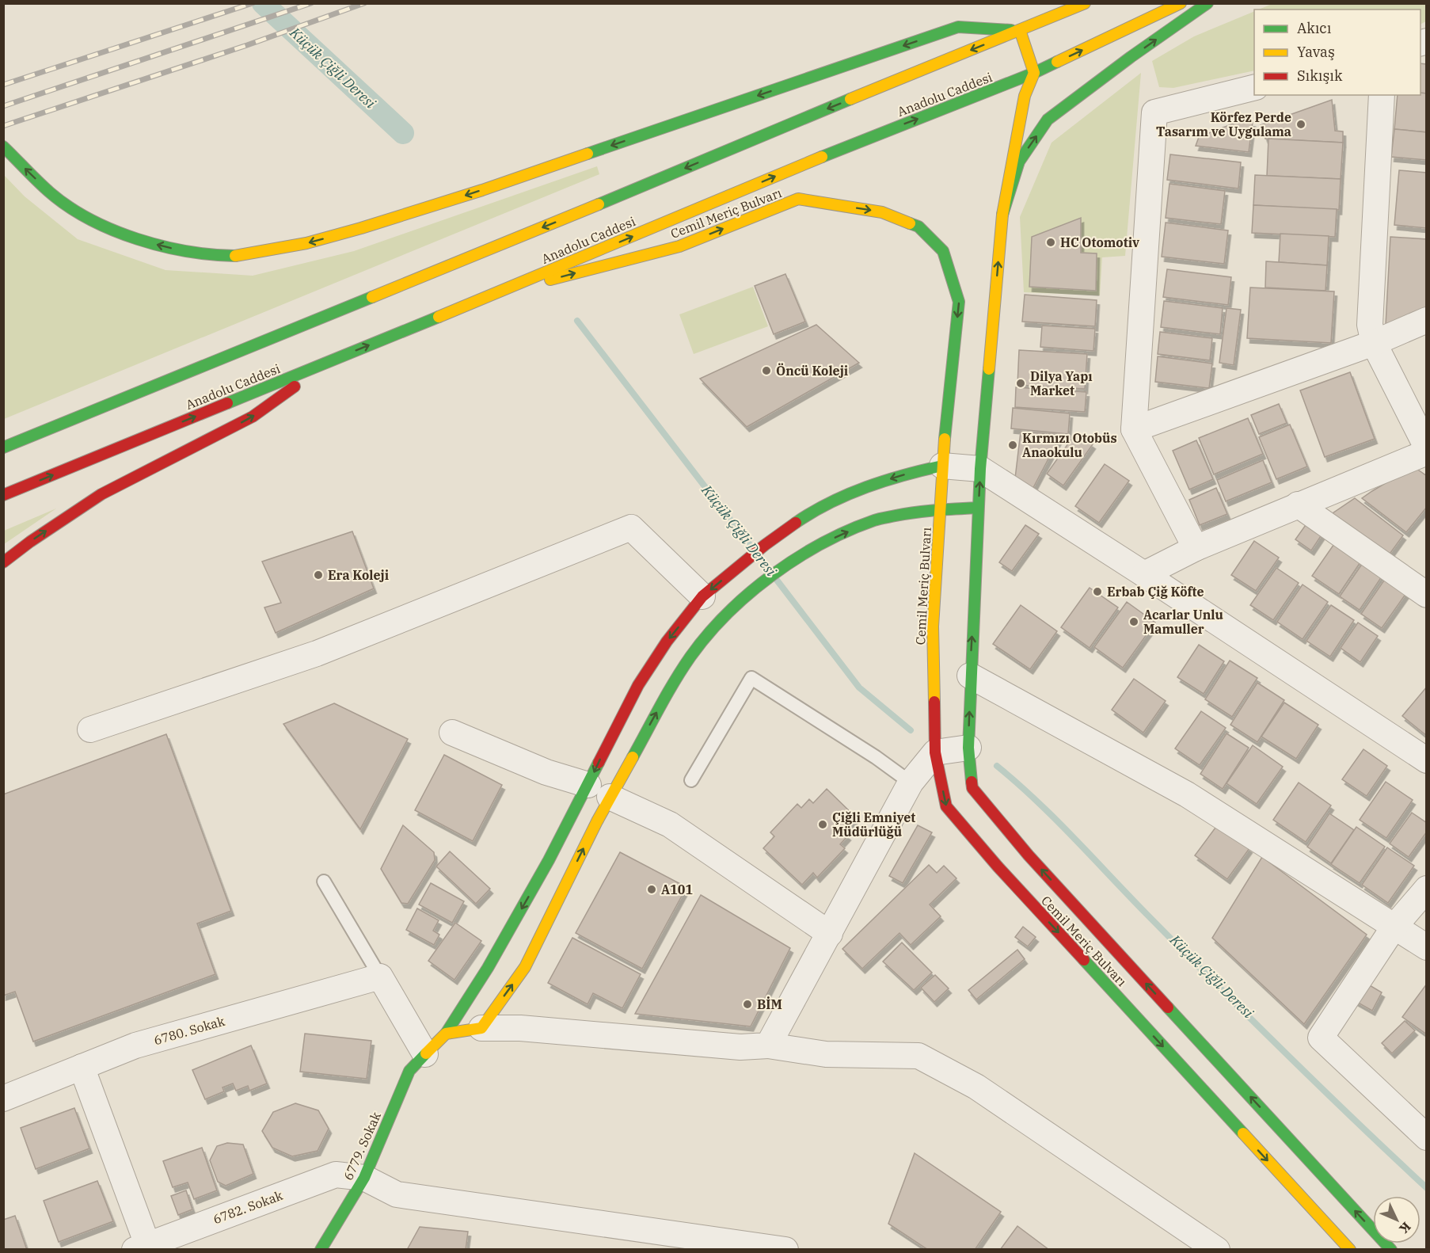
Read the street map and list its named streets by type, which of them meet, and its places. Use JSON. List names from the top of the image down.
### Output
{
  "streets": {
    "main road": ["Anadolu Caddesi", "Cemil Meriç Bulvarı", "6779. Sokak"],
    "street": ["6780. Sokak", "6782. Sokak"]
  },
  "crossings": [
    ["Anadolu Caddesi", "Cemil Meriç Bulvarı"],
    ["Cemil Meriç Bulvarı", "6779. Sokak"],
    ["6779. Sokak", "6782. Sokak"]
  ],
  "water": ["Küçük Çiğli Deresi"],
  "places": [
    "Körfez Perde Tasarım ve Uygulama",
    "HC Otomotiv",
    "Öncü Koleji",
    "Dilya Yapı Market",
    "Kırmızı Otobüs Anaokulu",
    "Era Koleji",
    "Erbab Çiğ Köfte",
    "Acarlar Unlu Mamuller",
    "Çiğli Emniyet Müdürlüğü",
    "A101",
    "BİM"
  ],
  "legend": ["Akıcı", "Yavaş", "Sıkışık"],
  "north": "bottom right"
}
